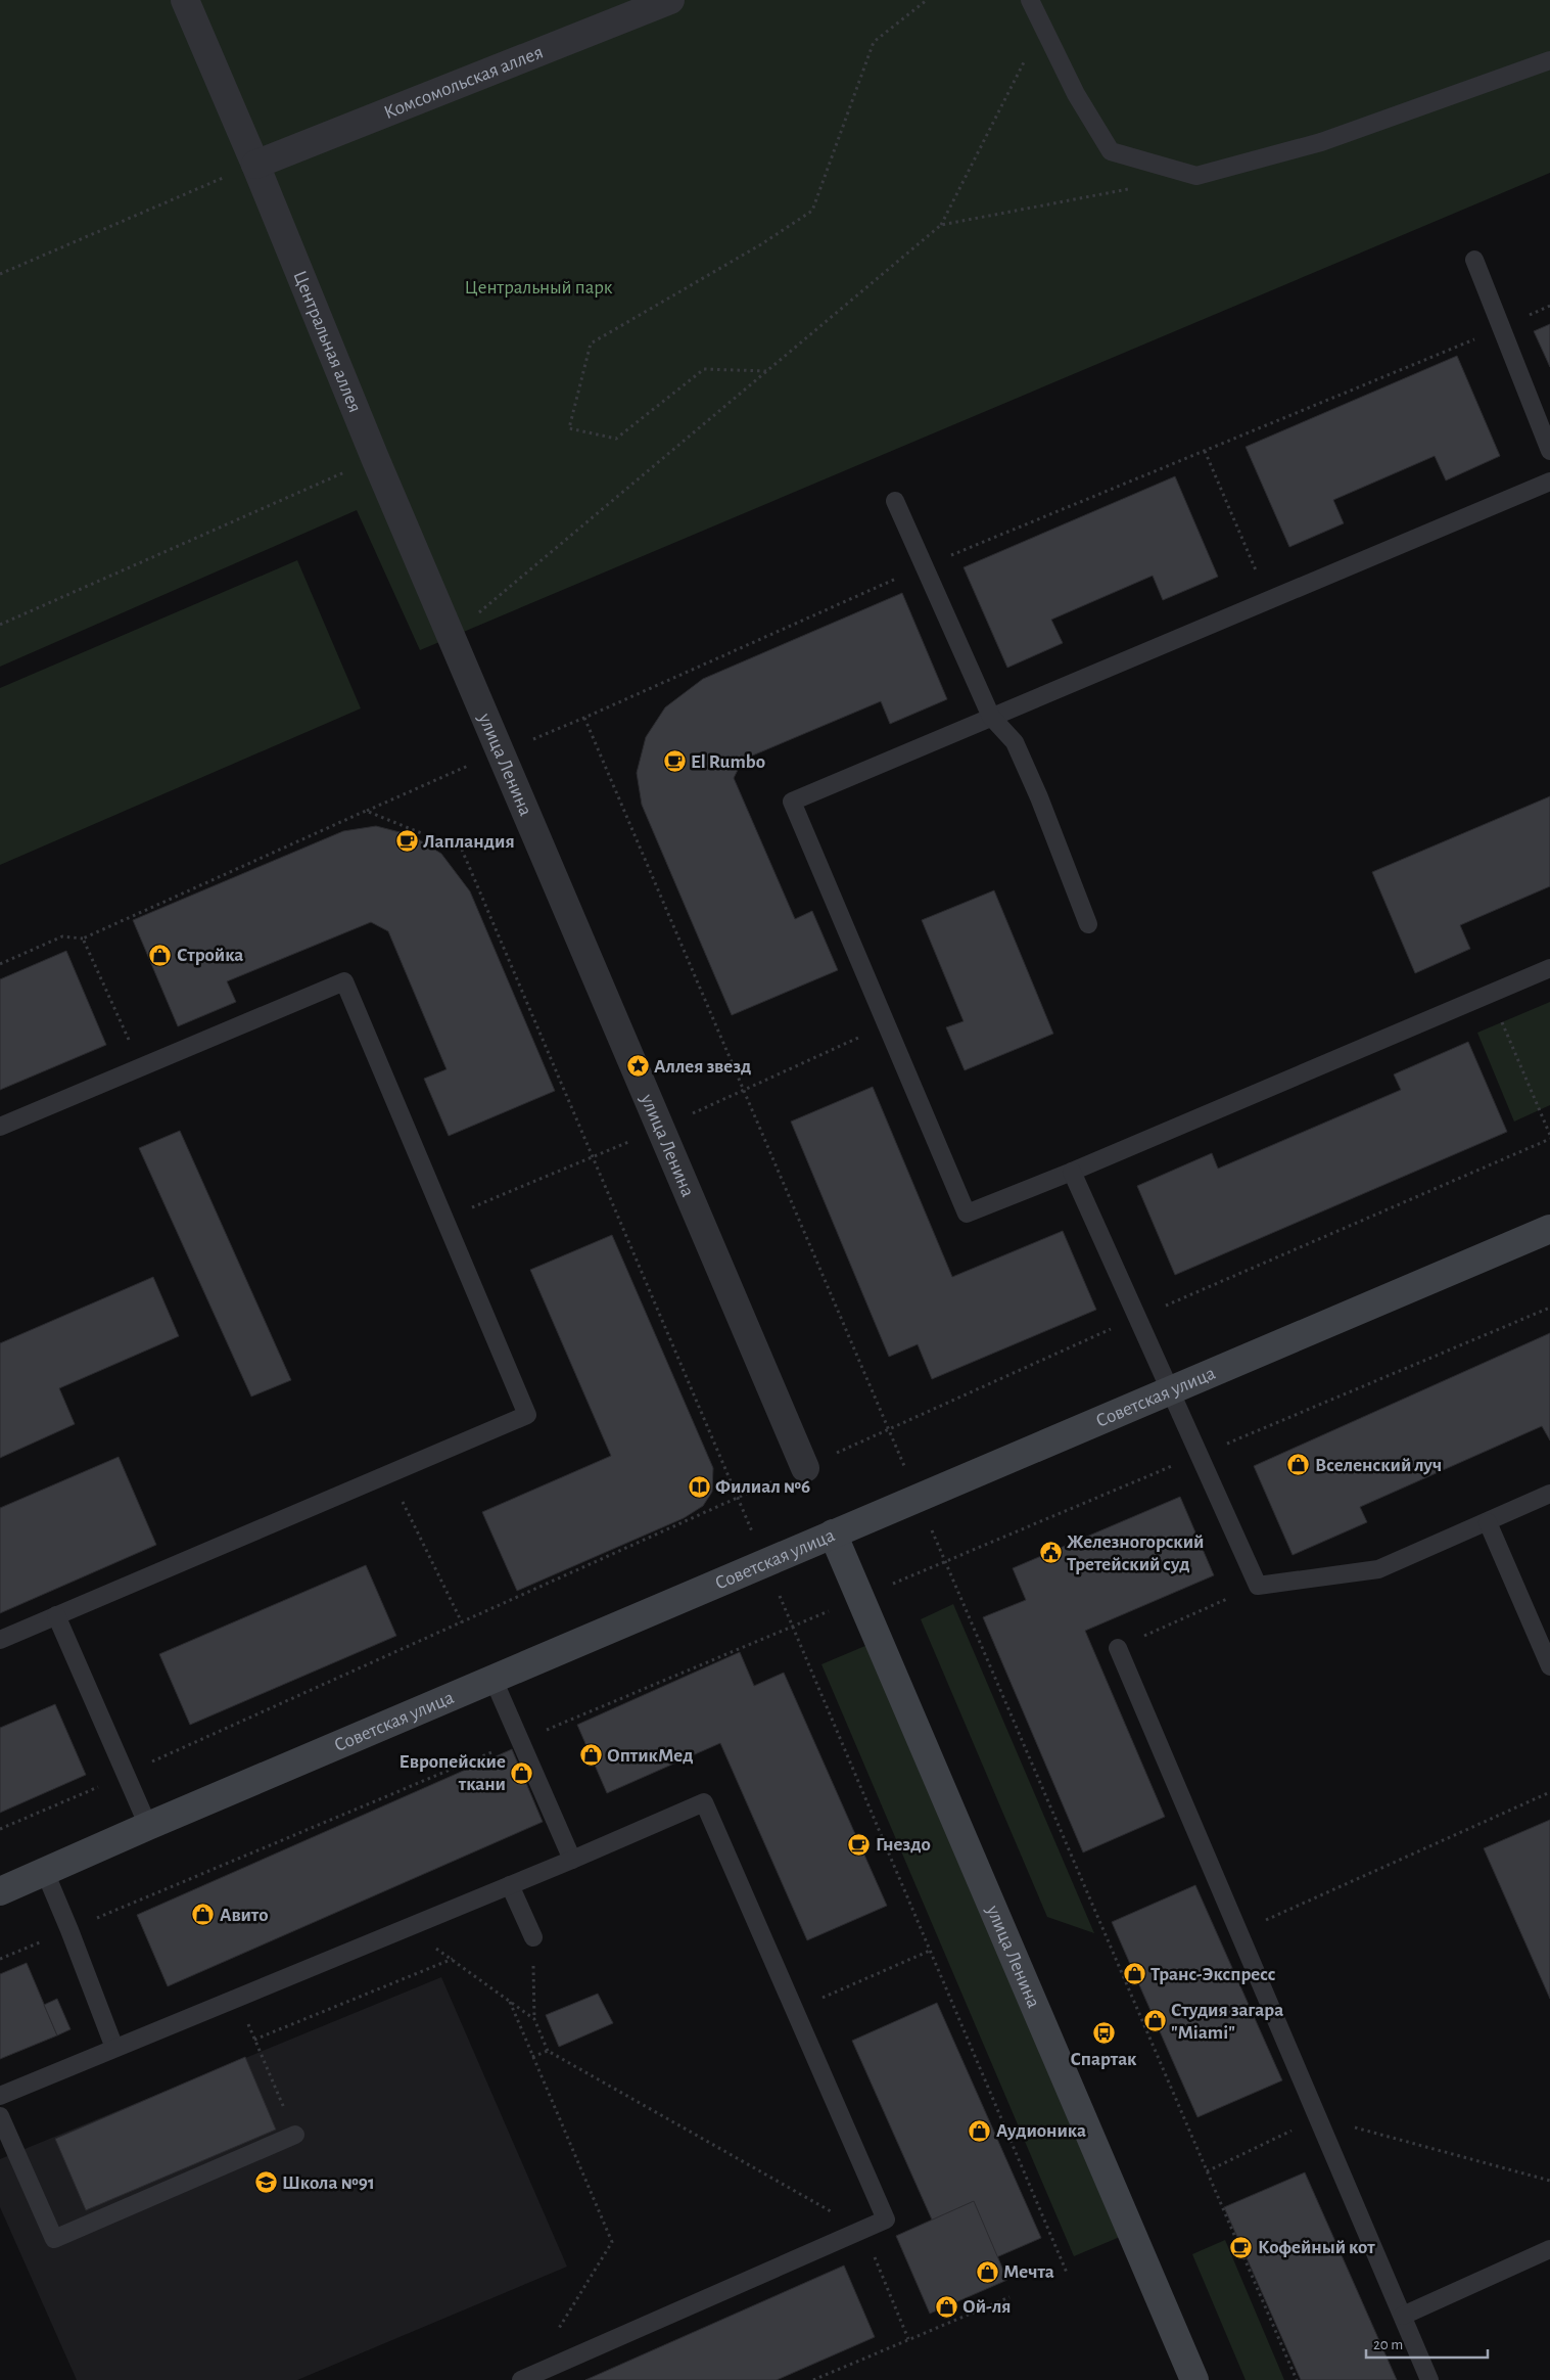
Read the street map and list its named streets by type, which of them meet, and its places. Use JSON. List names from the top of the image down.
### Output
{
  "streets": {
    "main road": ["улица Ленина", "Советская улица"],
    "street": ["Комсомольская аллея", "Центральная аллея"]
  },
  "crossings": [
    ["Комсомольская аллея", "Центральная аллея"],
    ["Центральная аллея", "улица Ленина"],
    ["улица Ленина", "Советская улица"]
  ],
  "parks": ["Центральный парк"],
  "places": {
    "cafe": [
      "El Rumbo",
      "Лапландия",
      "Гнездо",
      "Кофейный кот"
    ],
    "shop": [
      "Стройка",
      "Вселенский луч",
      "ОптикМед",
      "Европейские ткани",
      "Авито",
      "Транс-Экспресс",
      "Студия загара \"Miami\"",
      "Аудионика",
      "Мечта",
      "Ой-ля"
    ],
    "place": ["Аллея звезд"],
    "library": ["Филиал №6"],
    "public building": ["Железногорский Третейский суд"],
    "bus stop": ["Спартак"],
    "school or university": ["Школа №91"]
  },
  "scale_bar": "20 m"
}
